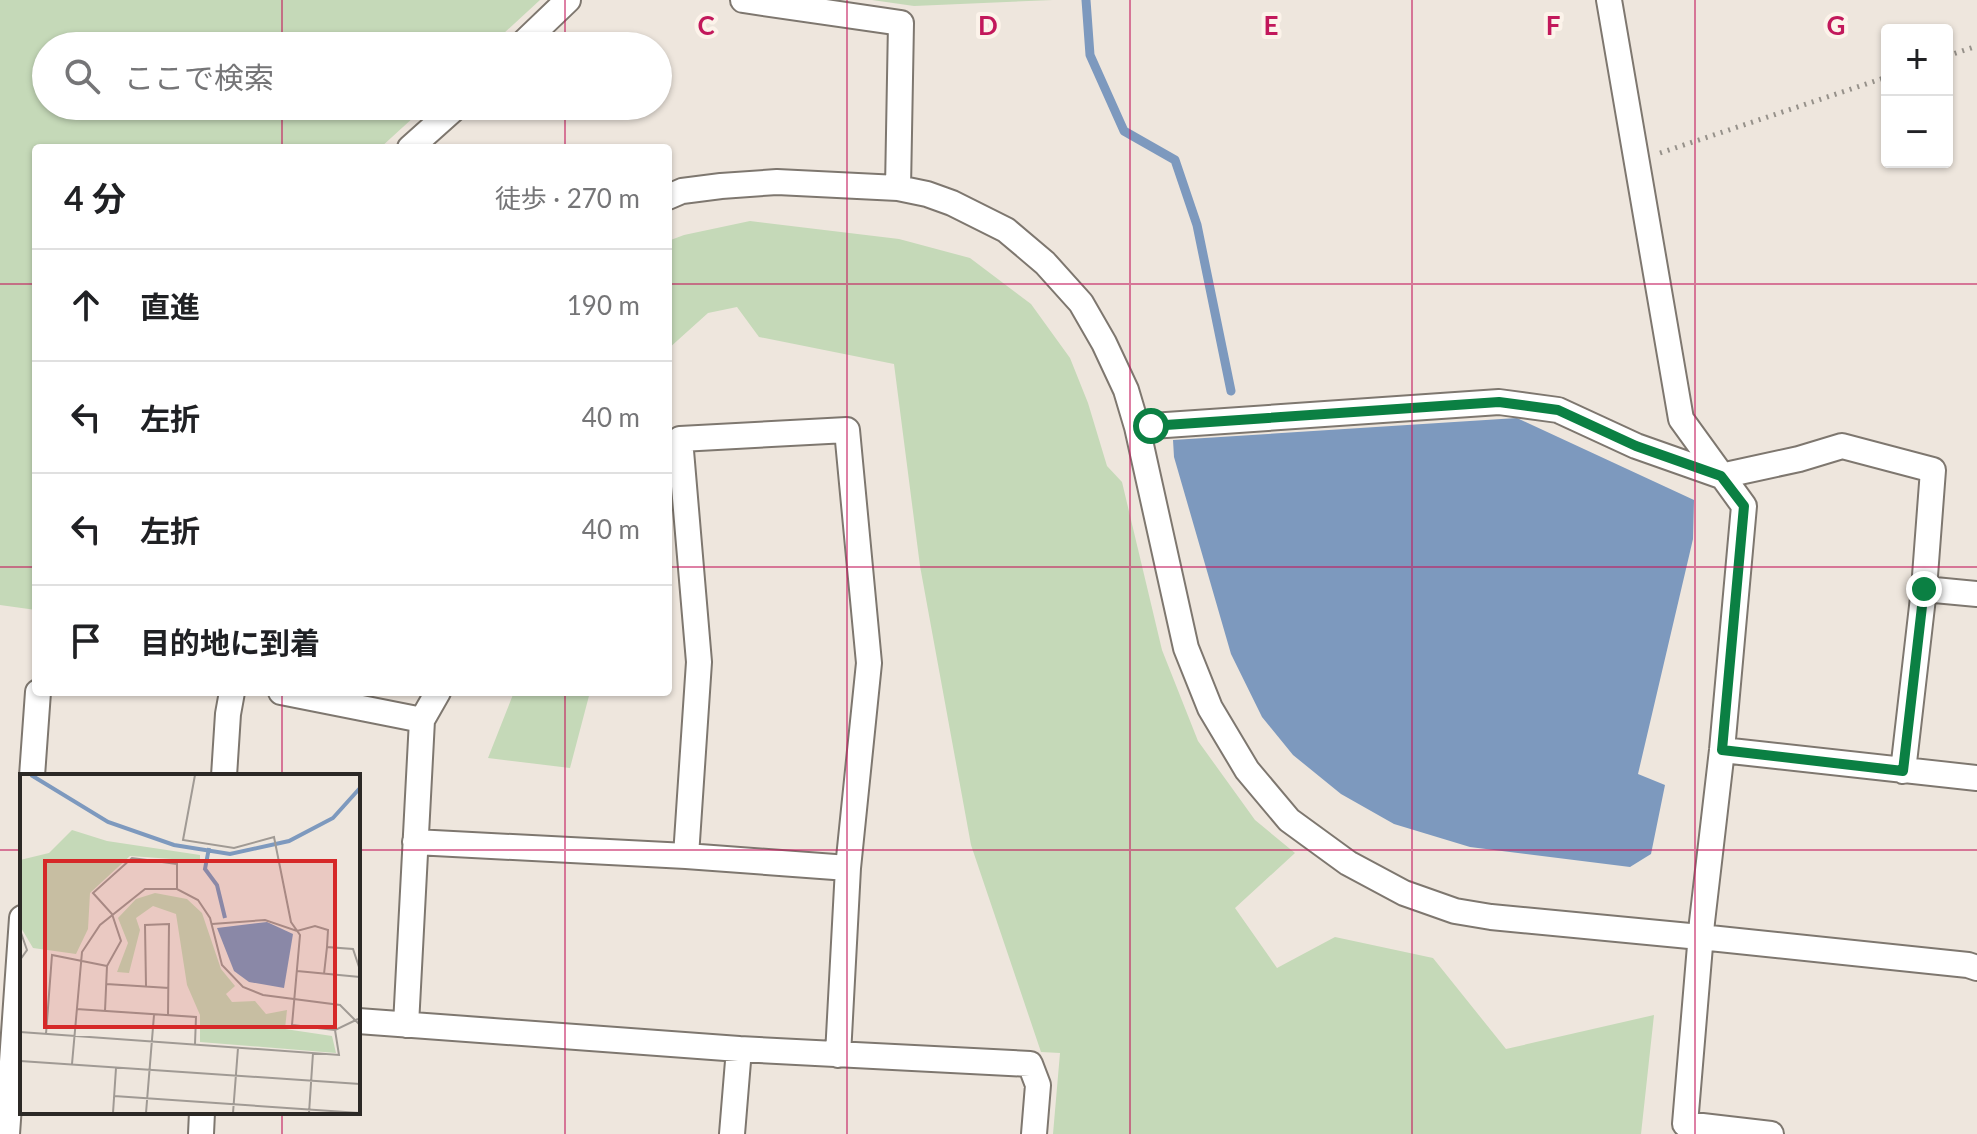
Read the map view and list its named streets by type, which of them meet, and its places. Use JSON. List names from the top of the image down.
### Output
{
  "page": {
    "map_buttons": ["+", "−"],
    "search": "ここで検索",
    "heading": ["4 分", "徒歩 · 270 m"],
    "list": [
      ["直進", "190 m"],
      ["左折", "40 m"],
      ["左折", "40 m"],
      "目的地に到着"
    ]
  },
  "grid": {
    "columns": [
      "C",
      "D",
      "E",
      "F",
      "G"
    ]
  }
}
